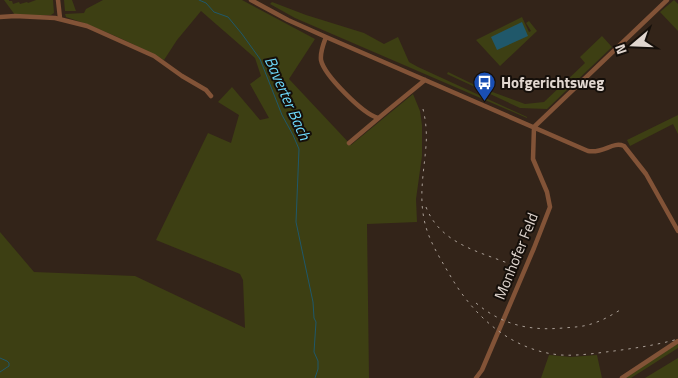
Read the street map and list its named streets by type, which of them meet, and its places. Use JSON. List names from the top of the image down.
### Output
{
  "streets": {
    "street": ["Monhofer Feld"]
  },
  "water": ["Baverter Bach"],
  "places": {
    "bus stop": ["Hofgerichtsweg"]
  },
  "north": "left"
}
